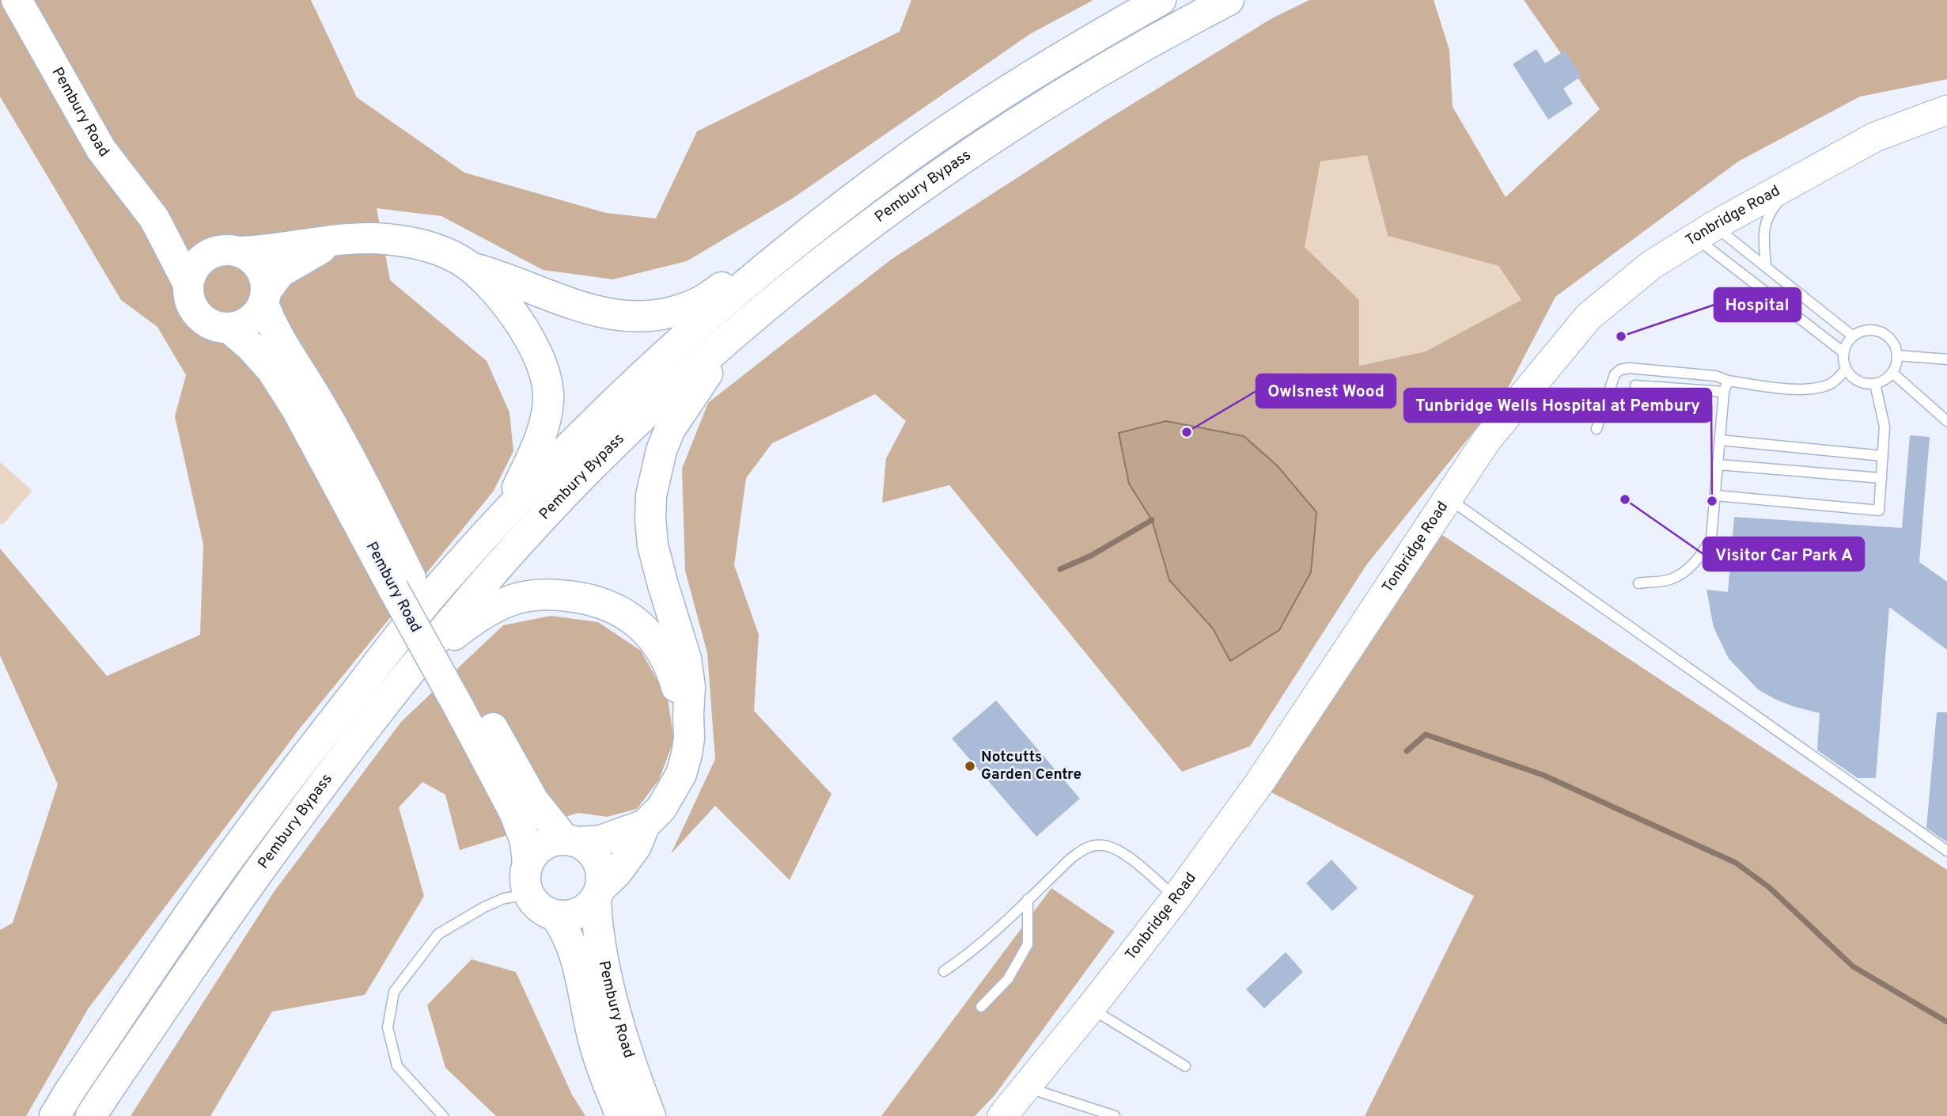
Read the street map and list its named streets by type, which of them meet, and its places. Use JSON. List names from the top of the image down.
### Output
{
  "streets": {
    "main road": ["Pembury Road", "Pembury Bypass"],
    "street": ["Tonbridge Road"]
  },
  "places": [
    "Hospital",
    "Owlsnest Wood",
    "Visitor Car Park A",
    "Tunbridge Wells Hospital at Pembury",
    "Notcutts Garden Centre"
  ]
}
